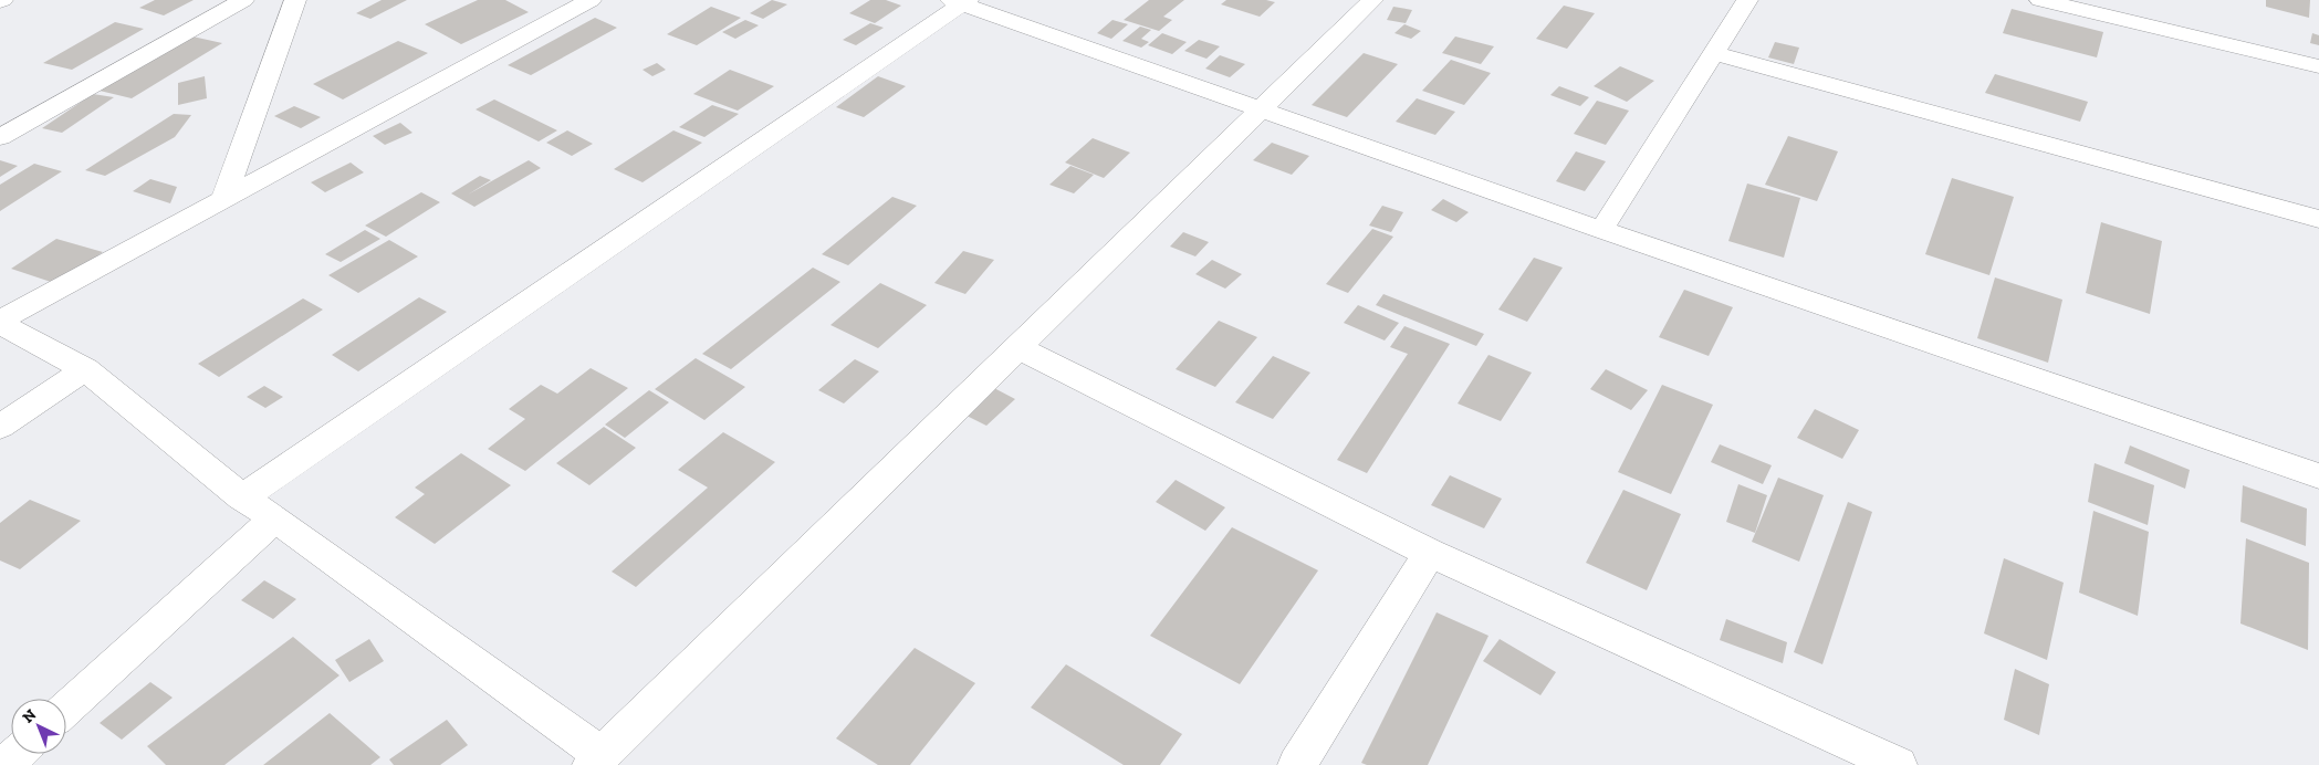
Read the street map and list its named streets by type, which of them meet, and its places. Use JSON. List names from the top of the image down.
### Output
{
  "north": "top left"
}
